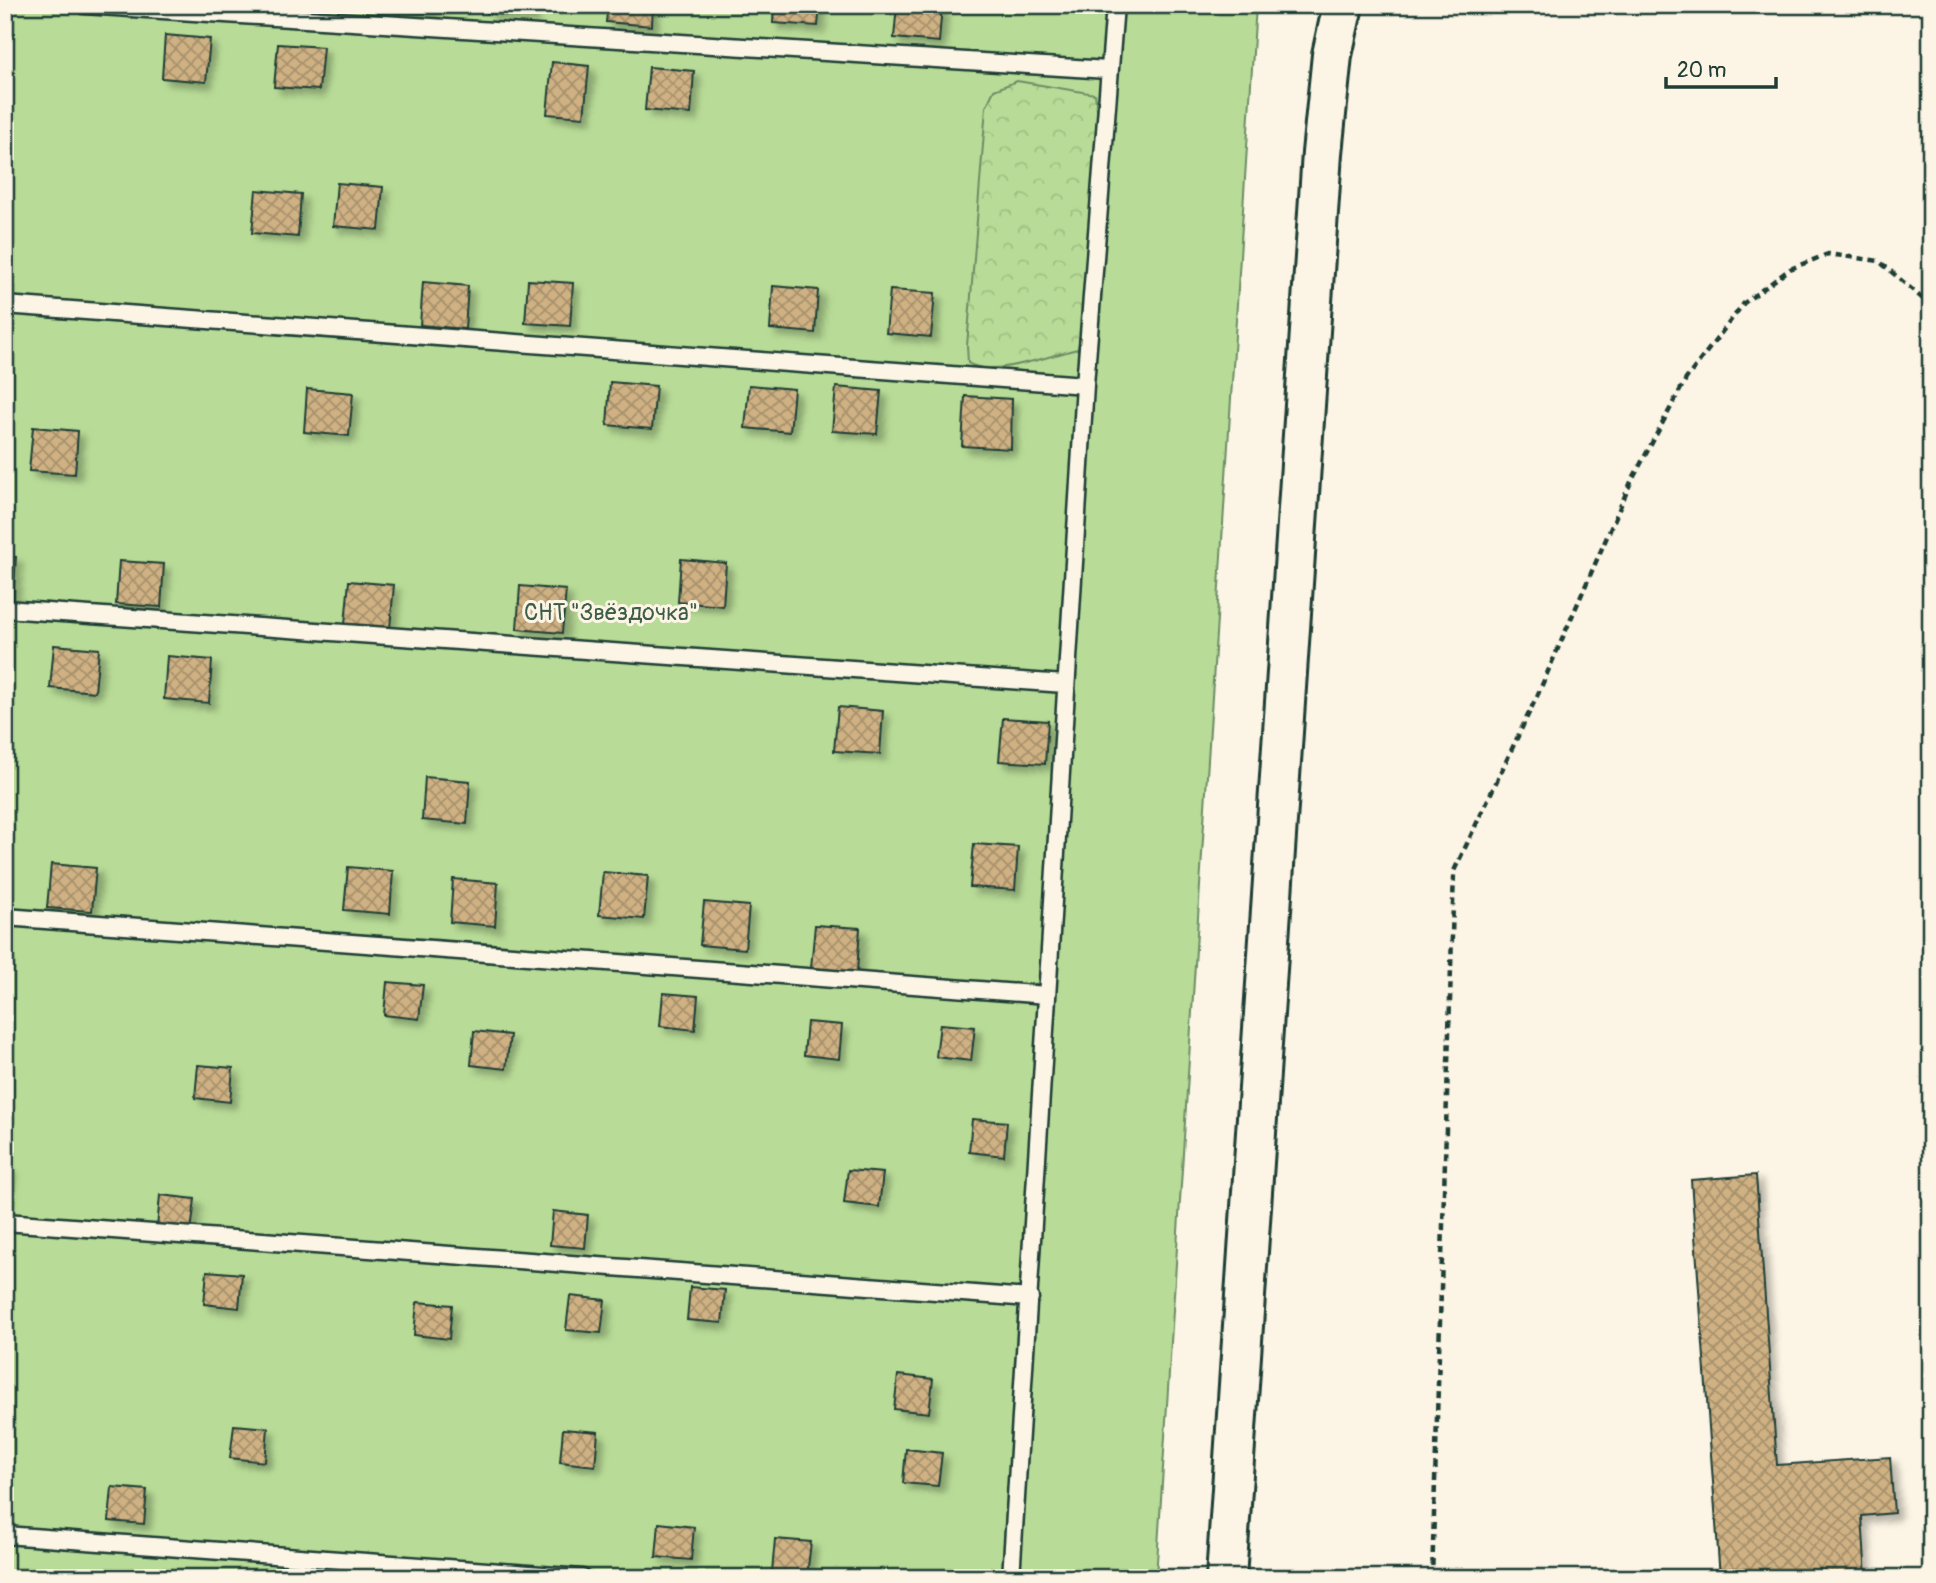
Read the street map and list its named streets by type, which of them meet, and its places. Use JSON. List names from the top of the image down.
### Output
{
  "parks": ["СНТ \"Звёздочка\""],
  "scale_bar": "20 m"
}
